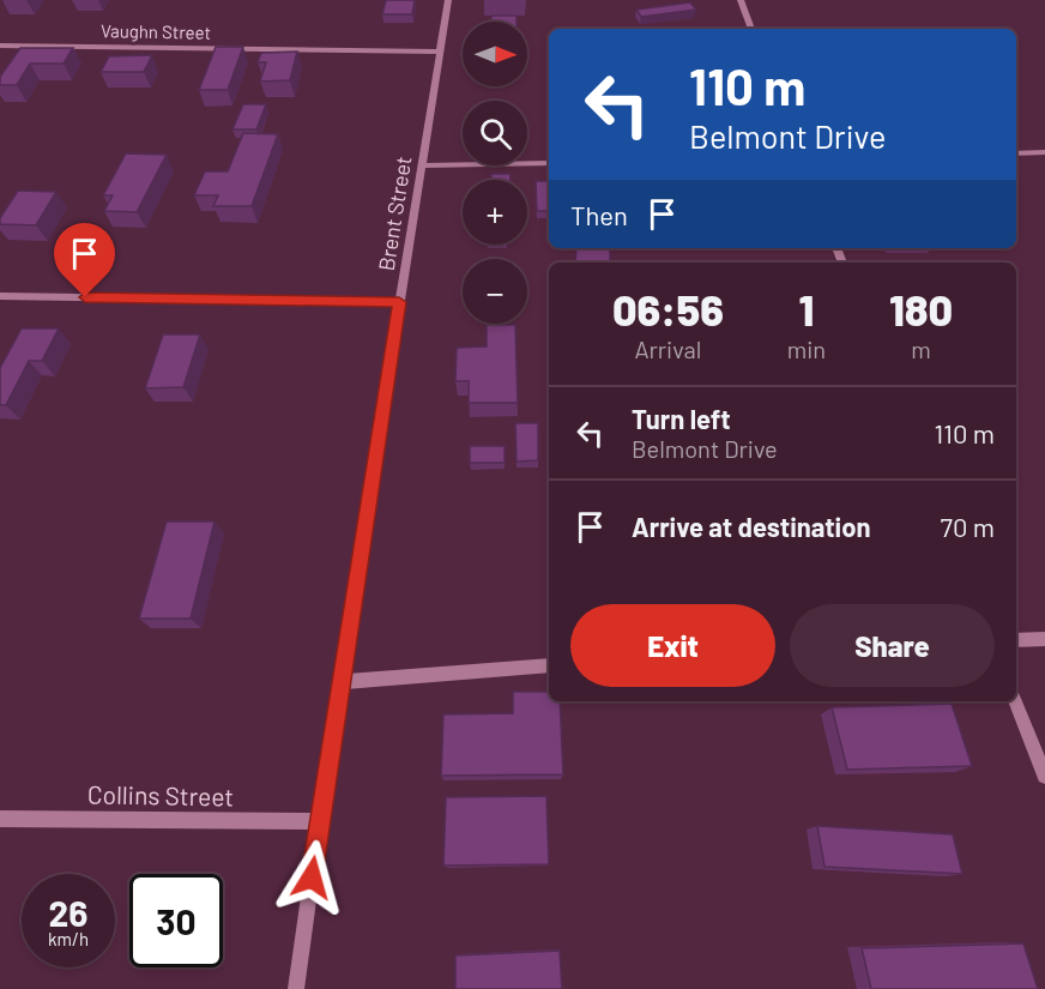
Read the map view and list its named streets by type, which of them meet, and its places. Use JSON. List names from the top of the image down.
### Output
{
  "streets": {
    "street": ["Vaughn Street", "Brent Street", "Collins Street"]
  },
  "crossings": [
    ["Vaughn Street", "Brent Street"],
    ["Brent Street", "Collins Street"]
  ],
  "north": "right",
  "page": {
    "map_buttons": ["+", "−"],
    "turn": ["110 m", "Belmont Drive"],
    "then": "Then",
    "eta": [
      "06:56",
      "Arrival",
      "1",
      "min",
      "180",
      "m"
    ],
    "list": [
      {
        "name": "Turn left",
        "note": "Belmont Drive",
        "value": "110 m"
      },
      {
        "name": "Arrive at destination",
        "value": "70 m"
      }
    ],
    "buttons": ["Exit", "Share"],
    "speed": "26 km/h",
    "limit": "30"
  }
}
